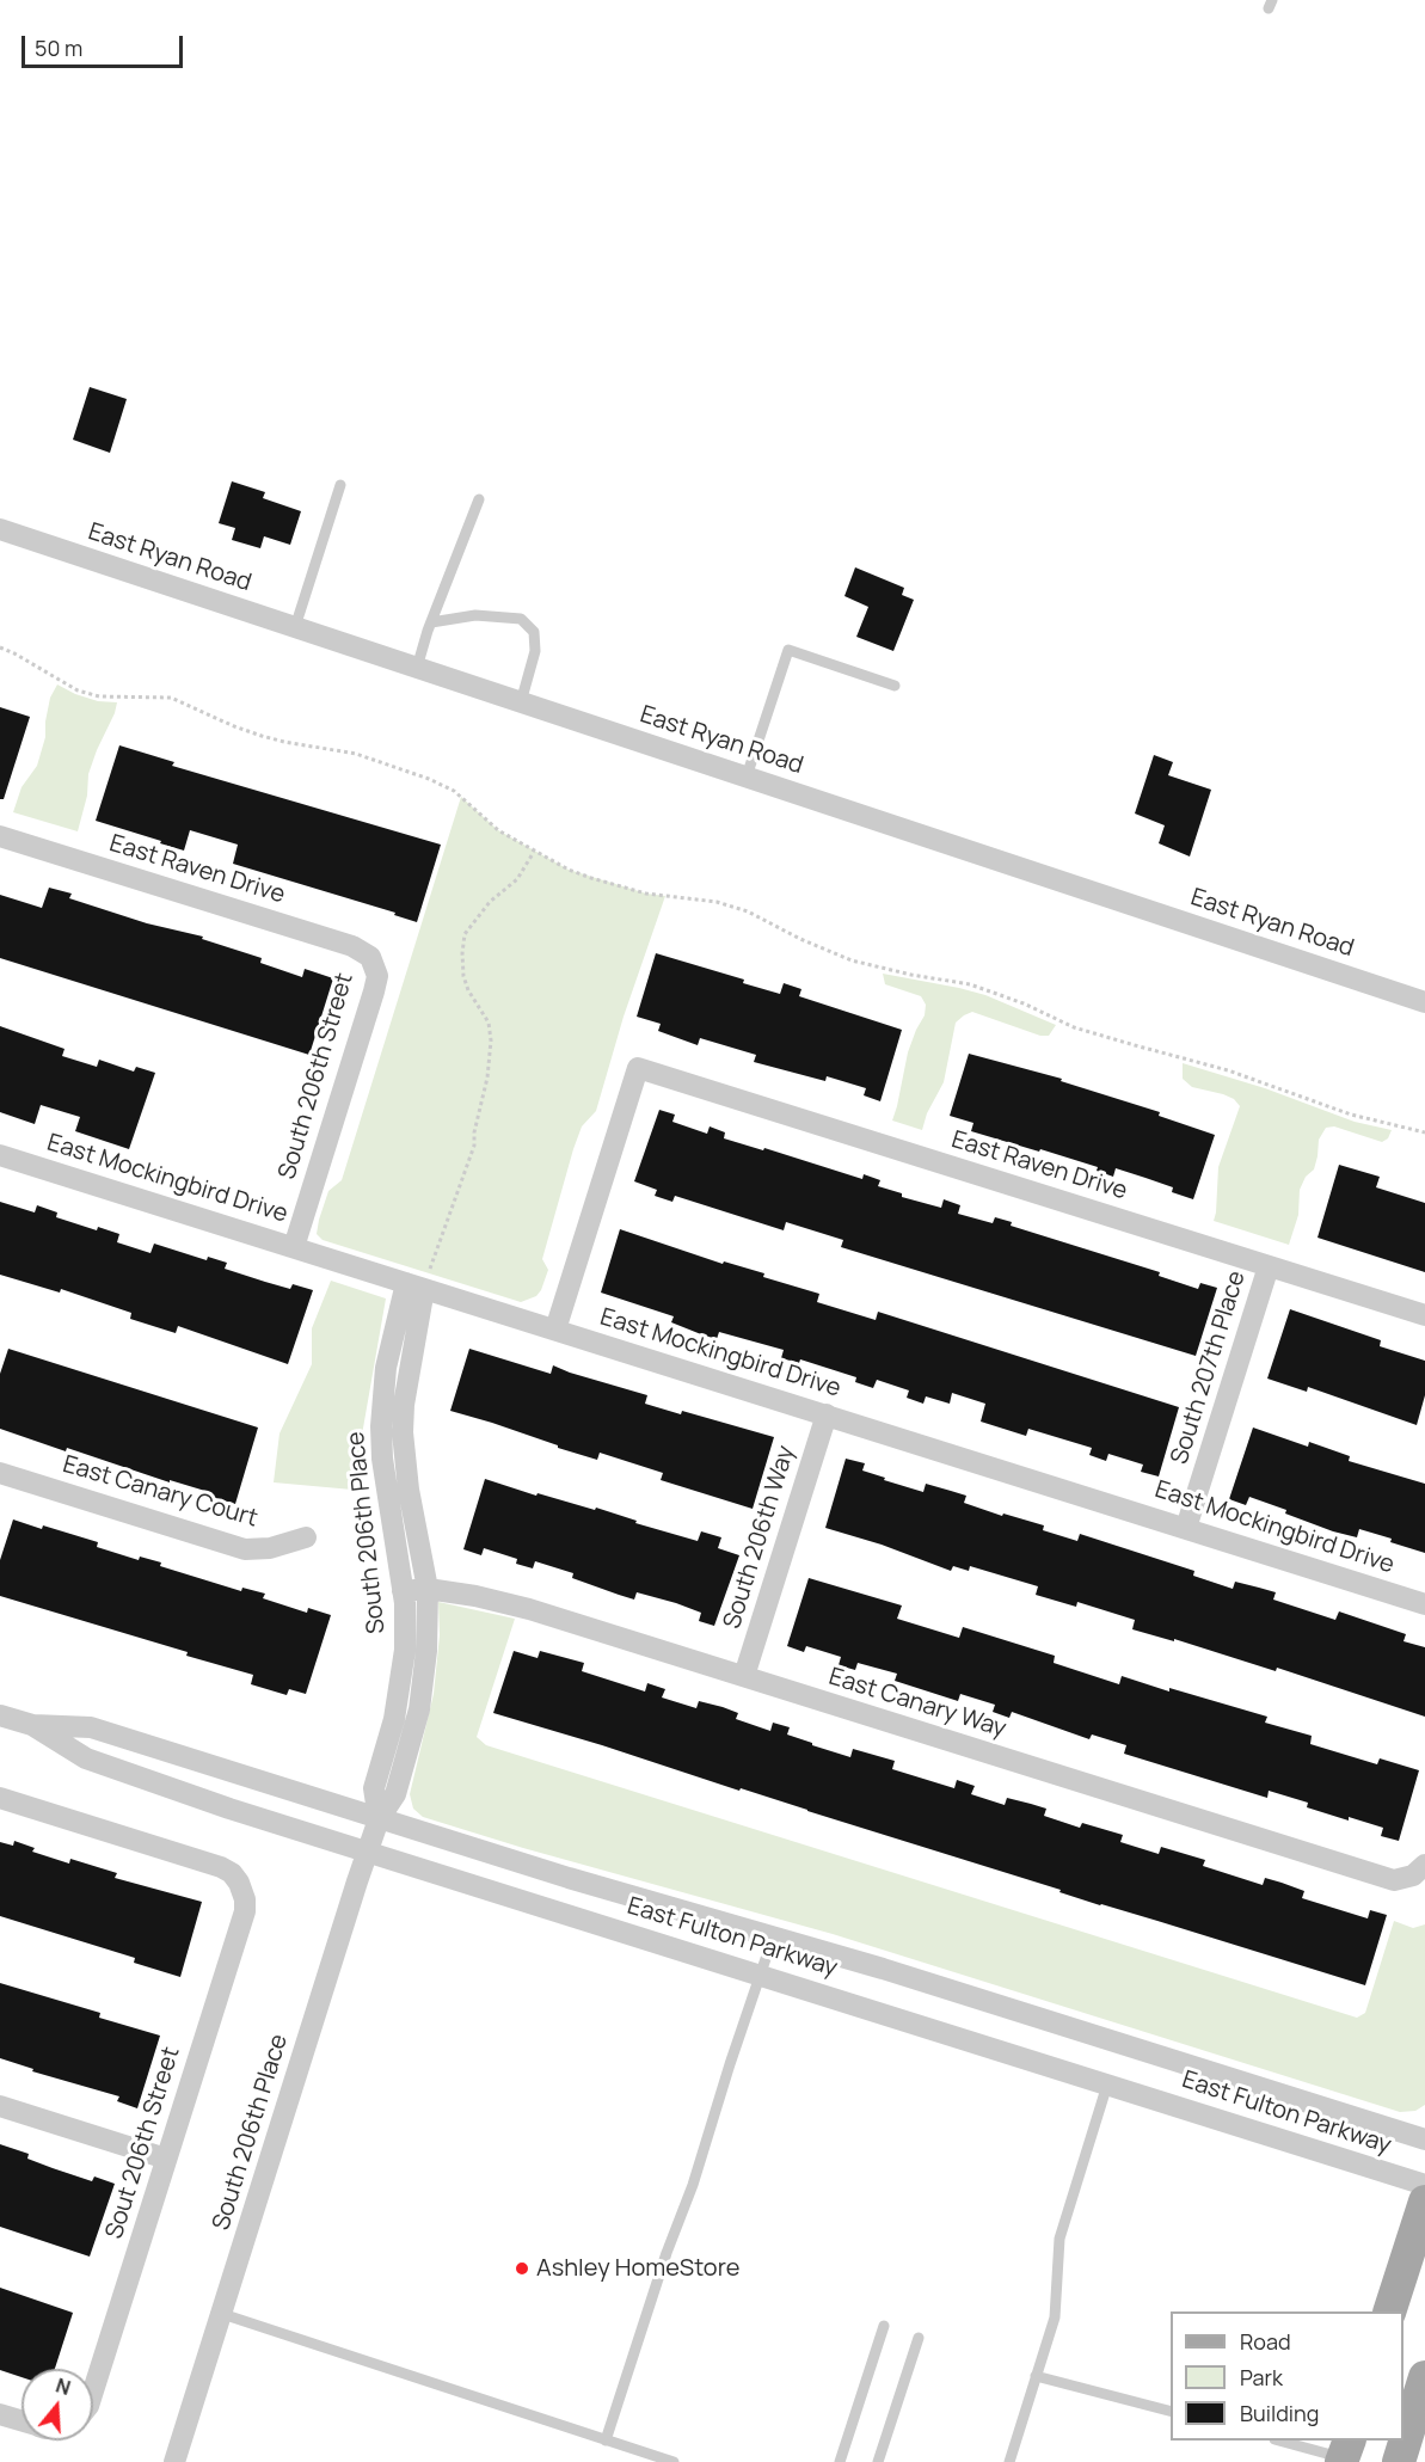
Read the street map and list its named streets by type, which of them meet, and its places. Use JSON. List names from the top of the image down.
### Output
{
  "streets": {
    "street": [
      "East Ryan Road",
      "East Raven Drive",
      "South 206th Street",
      "East Mockingbird Drive",
      "South 207th Place",
      "East Canary Court",
      "South 206th Place",
      "South 206th Way",
      "East Canary Way",
      "East Fulton Parkway",
      "Sout 206th Street"
    ]
  },
  "crossings": [
    ["East Raven Drive", "South 206th Street"],
    ["East Raven Drive", "East Mockingbird Drive"],
    ["East Raven Drive", "South 207th Place"],
    ["South 206th Street", "East Mockingbird Drive"],
    ["East Mockingbird Drive", "South 207th Place"],
    ["East Mockingbird Drive", "South 206th Place"],
    ["East Mockingbird Drive", "South 206th Way"],
    ["South 206th Place", "East Canary Way"],
    ["South 206th Place", "East Fulton Parkway"],
    ["South 206th Way", "East Canary Way"]
  ],
  "places": ["Ashley HomeStore"],
  "legend": ["Road", "Park", "Building"],
  "scale_bar": "50 m",
  "north": "top"
}
